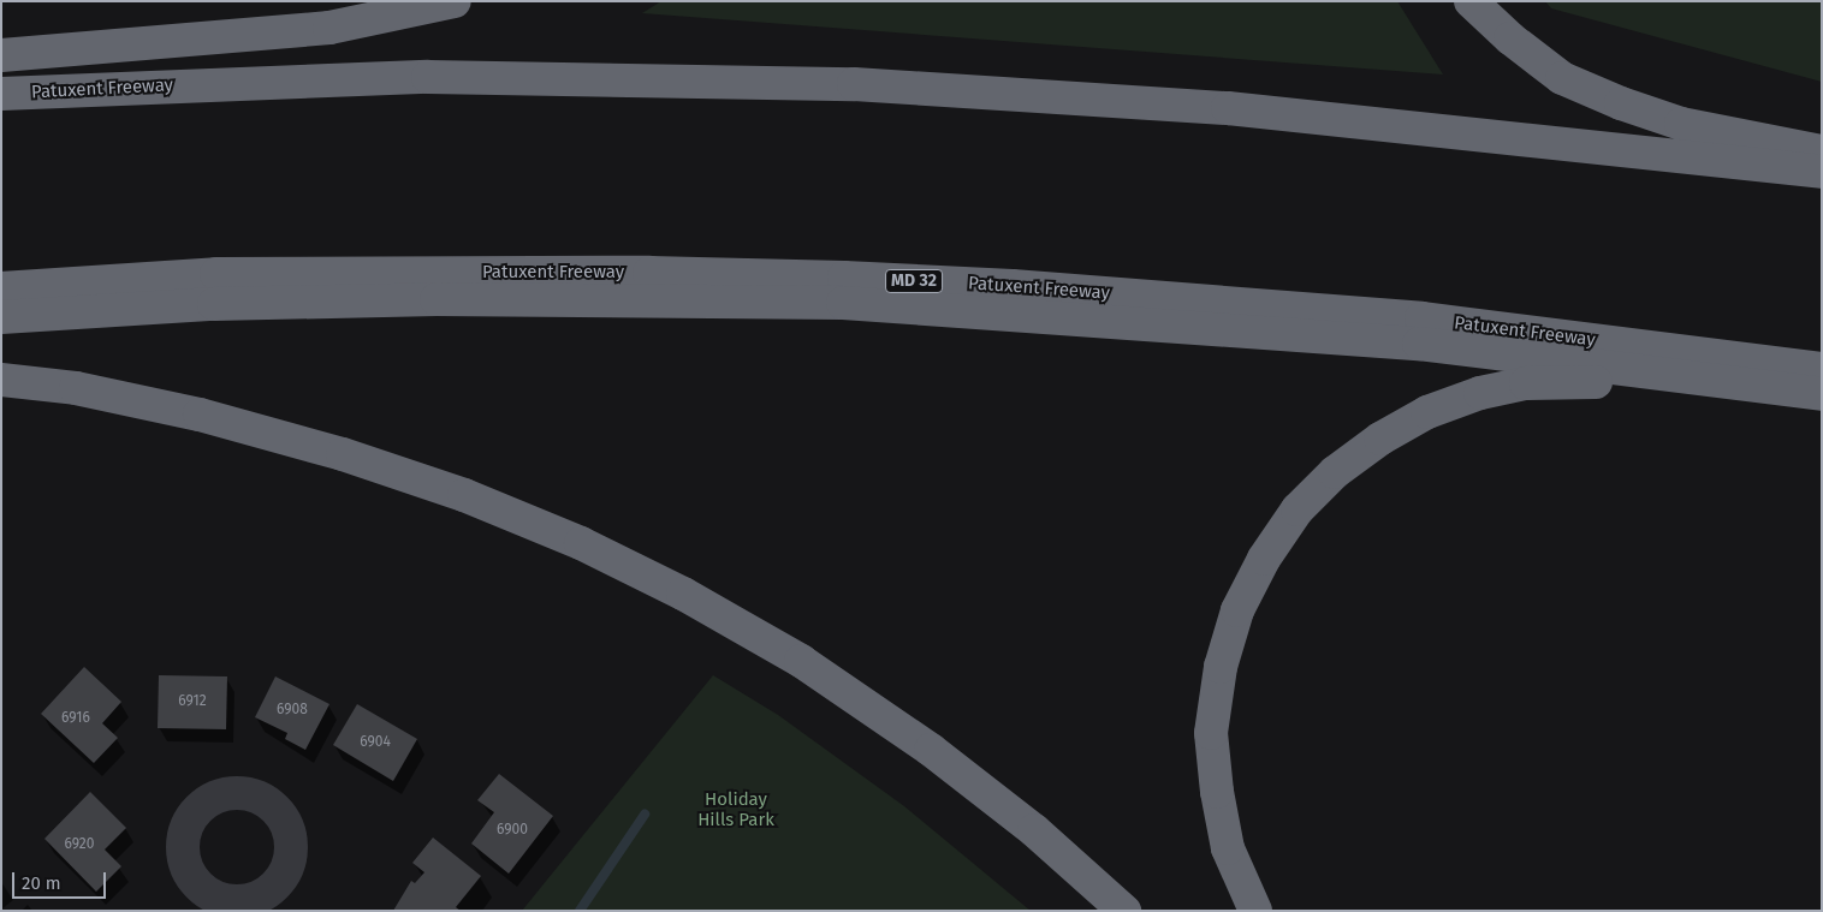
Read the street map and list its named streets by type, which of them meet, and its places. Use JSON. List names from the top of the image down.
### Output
{
  "streets": {
    "highway": ["Patuxent Freeway", "MD 32"]
  },
  "parks": ["Holiday Hills Park"],
  "house_numbers": [
    "6912",
    "6908",
    "6916",
    "6904",
    "6900",
    "6920"
  ],
  "scale_bar": "20 m"
}
